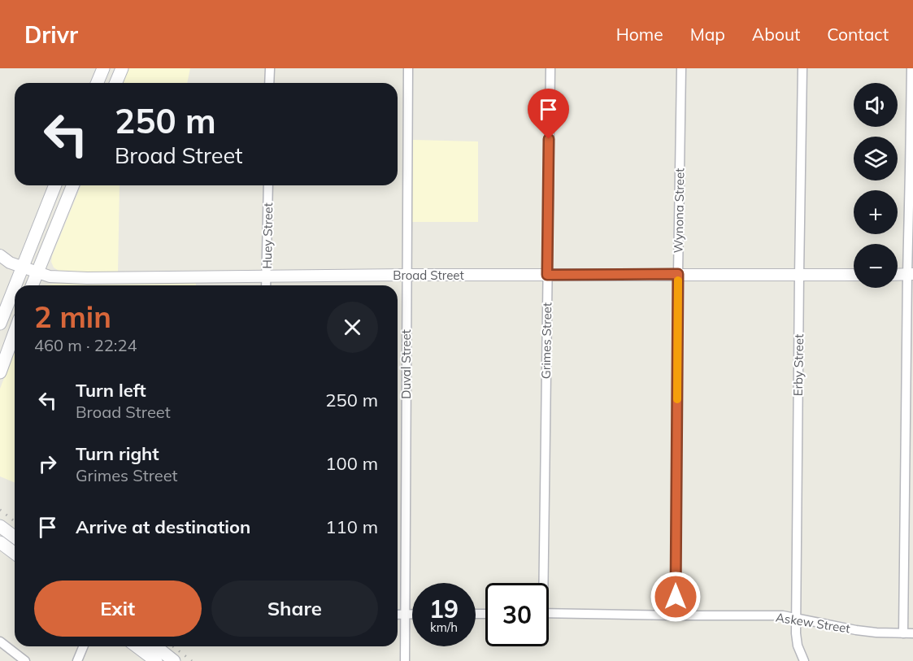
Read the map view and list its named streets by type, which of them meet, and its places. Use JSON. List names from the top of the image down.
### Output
{
  "streets": {
    "street": [
      "Wynona Street",
      "Huey Street",
      "Broad Street",
      "Grimes Street",
      "Duval Street",
      "Erby Street",
      "Askew Street"
    ]
  },
  "crossings": [
    ["Wynona Street", "Broad Street"],
    ["Wynona Street", "Askew Street"],
    ["Huey Street", "Broad Street"],
    ["Broad Street", "Grimes Street"],
    ["Broad Street", "Duval Street"],
    ["Broad Street", "Erby Street"],
    ["Erby Street", "Askew Street"]
  ],
  "page": {
    "header": "Drivr",
    "nav": [
      "Home",
      "Map",
      "About",
      "Contact"
    ],
    "map_buttons": ["+", "−"],
    "turn": ["250 m", "Broad Street"],
    "heading": ["2 min", "460 m · 22:24"],
    "list": [
      {
        "name": "Turn left",
        "note": "Broad Street",
        "value": "250 m"
      },
      {
        "name": "Turn right",
        "note": "Grimes Street",
        "value": "100 m"
      },
      {
        "name": "Arrive at destination",
        "value": "110 m"
      }
    ],
    "buttons": ["Exit", "Share"],
    "speed": "19 km/h",
    "limit": "30"
  }
}
